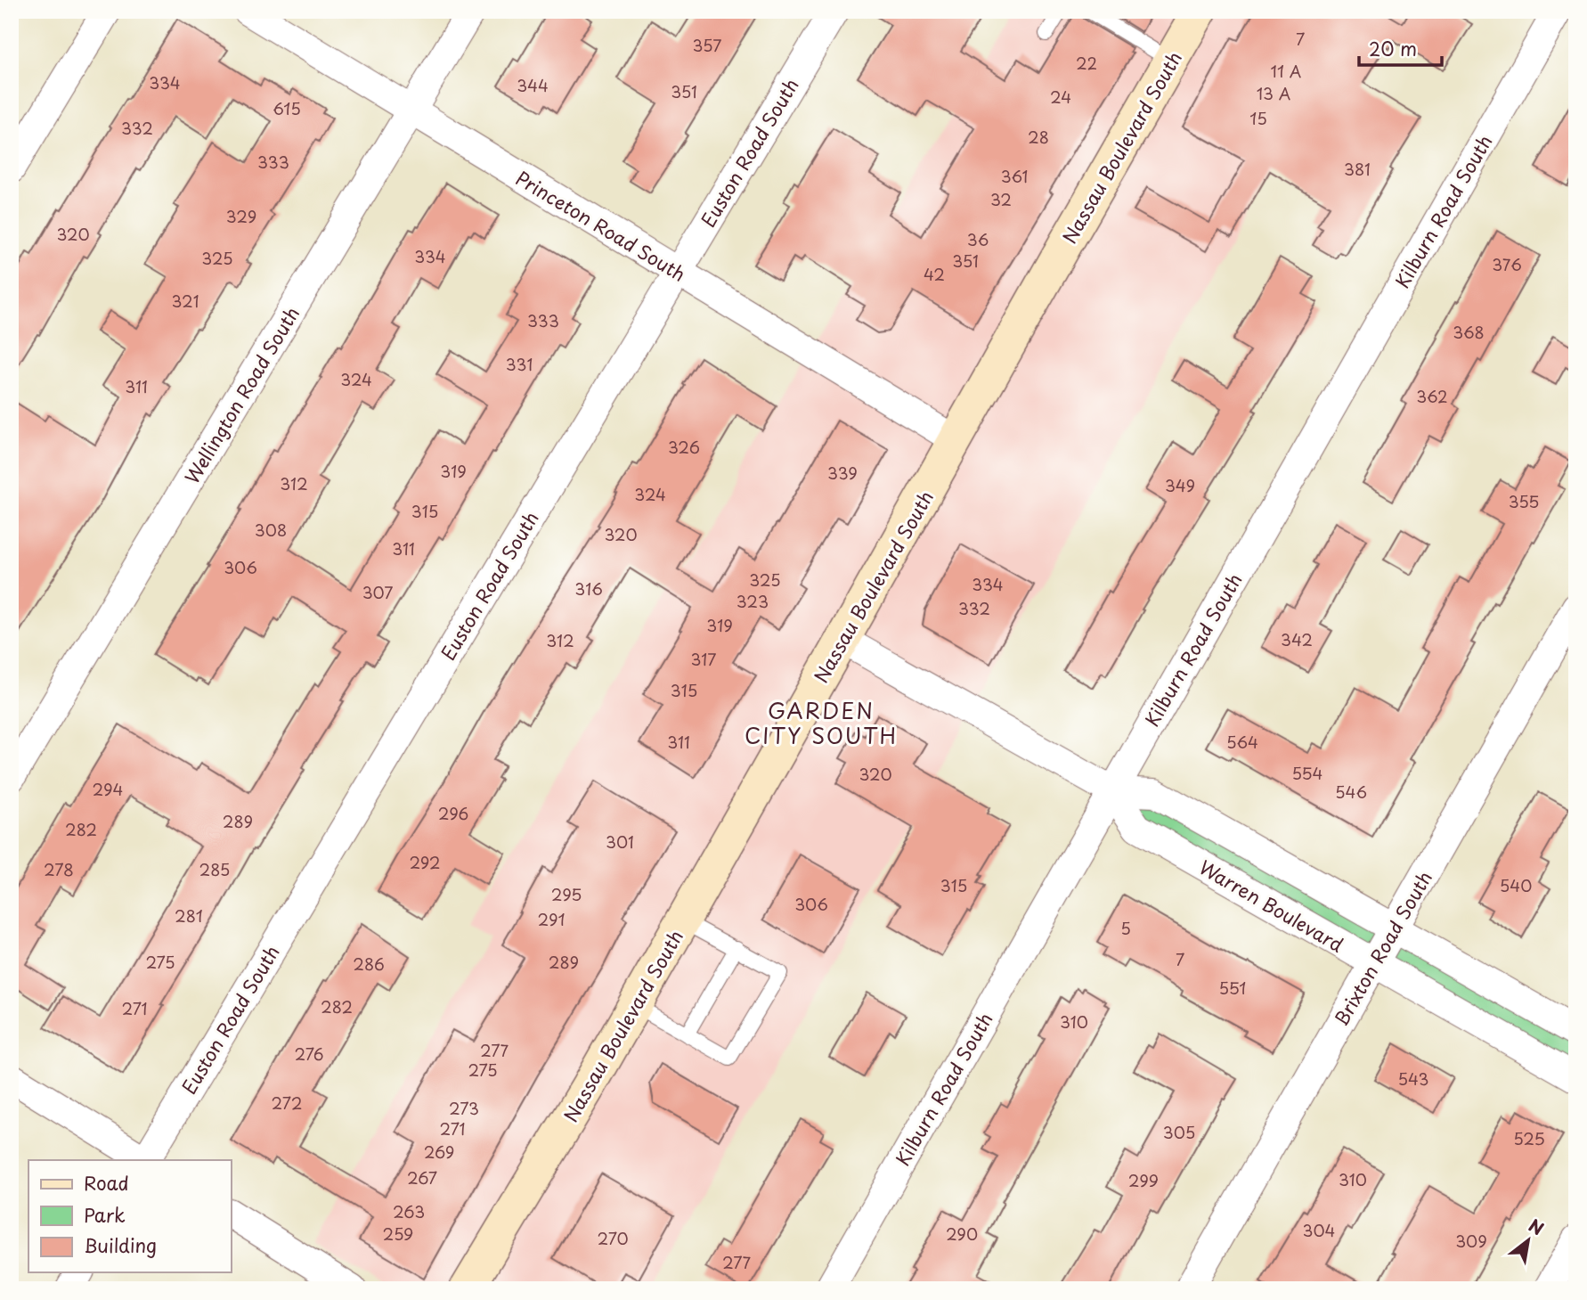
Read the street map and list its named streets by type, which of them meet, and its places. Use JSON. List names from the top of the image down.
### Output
{
  "streets": {
    "main road": ["Nassau Boulevard South"],
    "street": [
      "Euston Road South",
      "Kilburn Road South",
      "Princeton Road South",
      "Wellington Road South",
      "Warren Boulevard",
      "Brixton Road South"
    ]
  },
  "crossings": [
    ["Nassau Boulevard South", "Princeton Road South"],
    ["Nassau Boulevard South", "Warren Boulevard"],
    ["Euston Road South", "Princeton Road South"],
    ["Kilburn Road South", "Warren Boulevard"],
    ["Princeton Road South", "Wellington Road South"],
    ["Warren Boulevard", "Brixton Road South"]
  ],
  "districts": ["GARDEN CITY SOUTH"],
  "house_numbers": [
    "7",
    "357",
    "22",
    "11 A",
    "334",
    "344",
    "351",
    "13 A",
    "24",
    "615",
    "15",
    "332",
    "28",
    "333",
    "381",
    "361",
    "32",
    "329",
    "320",
    "36",
    "334",
    "325",
    "351",
    "376",
    "42",
    "321",
    "333",
    "368",
    "331",
    "324",
    "311",
    "362",
    "326",
    "319",
    "339",
    "312",
    "349",
    "324",
    "355",
    "315",
    "308",
    "320",
    "311",
    "306",
    "325",
    "334",
    "316",
    "307",
    "323",
    "332",
    "319",
    "342",
    "312",
    "317",
    "315",
    "311",
    "564",
    "554",
    "320",
    "294",
    "546",
    "296",
    "289",
    "282",
    "301",
    "292",
    "278",
    "285",
    "315",
    "540",
    "295",
    "306",
    "281",
    "291",
    "5",
    "7",
    "275",
    "289",
    "286",
    "551",
    "282",
    "271",
    "310",
    "277",
    "276",
    "275",
    "543",
    "272",
    "273",
    "271",
    "305",
    "525",
    "269",
    "267",
    "310",
    "299",
    "263",
    "304",
    "259",
    "290",
    "270",
    "309",
    "277"
  ],
  "legend": ["Road", "Park", "Building"],
  "scale_bar": "20 m",
  "north": "top right"
}
